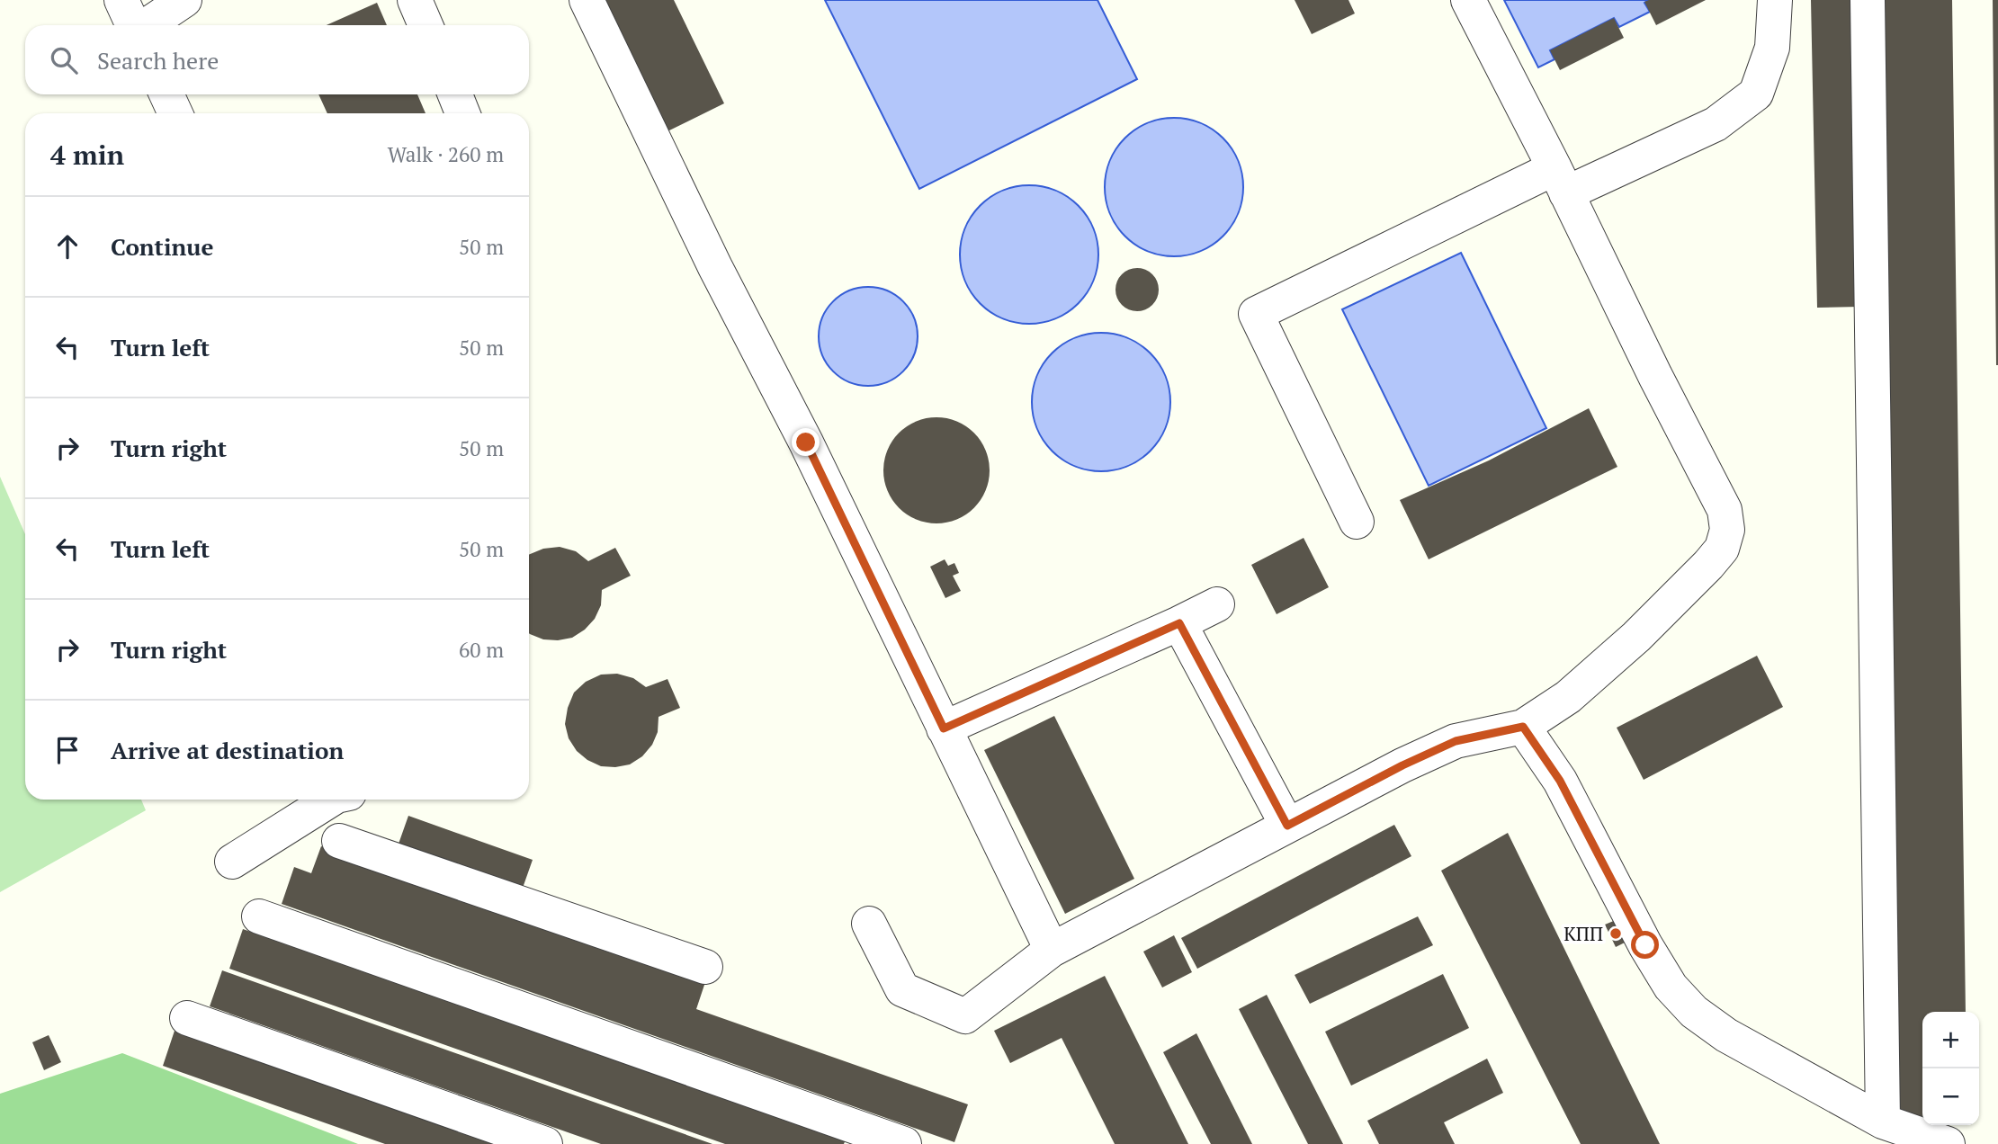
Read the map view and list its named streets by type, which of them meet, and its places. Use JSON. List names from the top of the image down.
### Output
{
  "places": ["КПП"],
  "page": {
    "search": "Search here",
    "heading": ["4 min", "Walk · 260 m"],
    "list": [
      ["Continue", "50 m"],
      ["Turn left", "50 m"],
      ["Turn right", "50 m"],
      ["Turn left", "50 m"],
      ["Turn right", "60 m"],
      "Arrive at destination"
    ],
    "map_buttons": ["+", "−"]
  }
}
